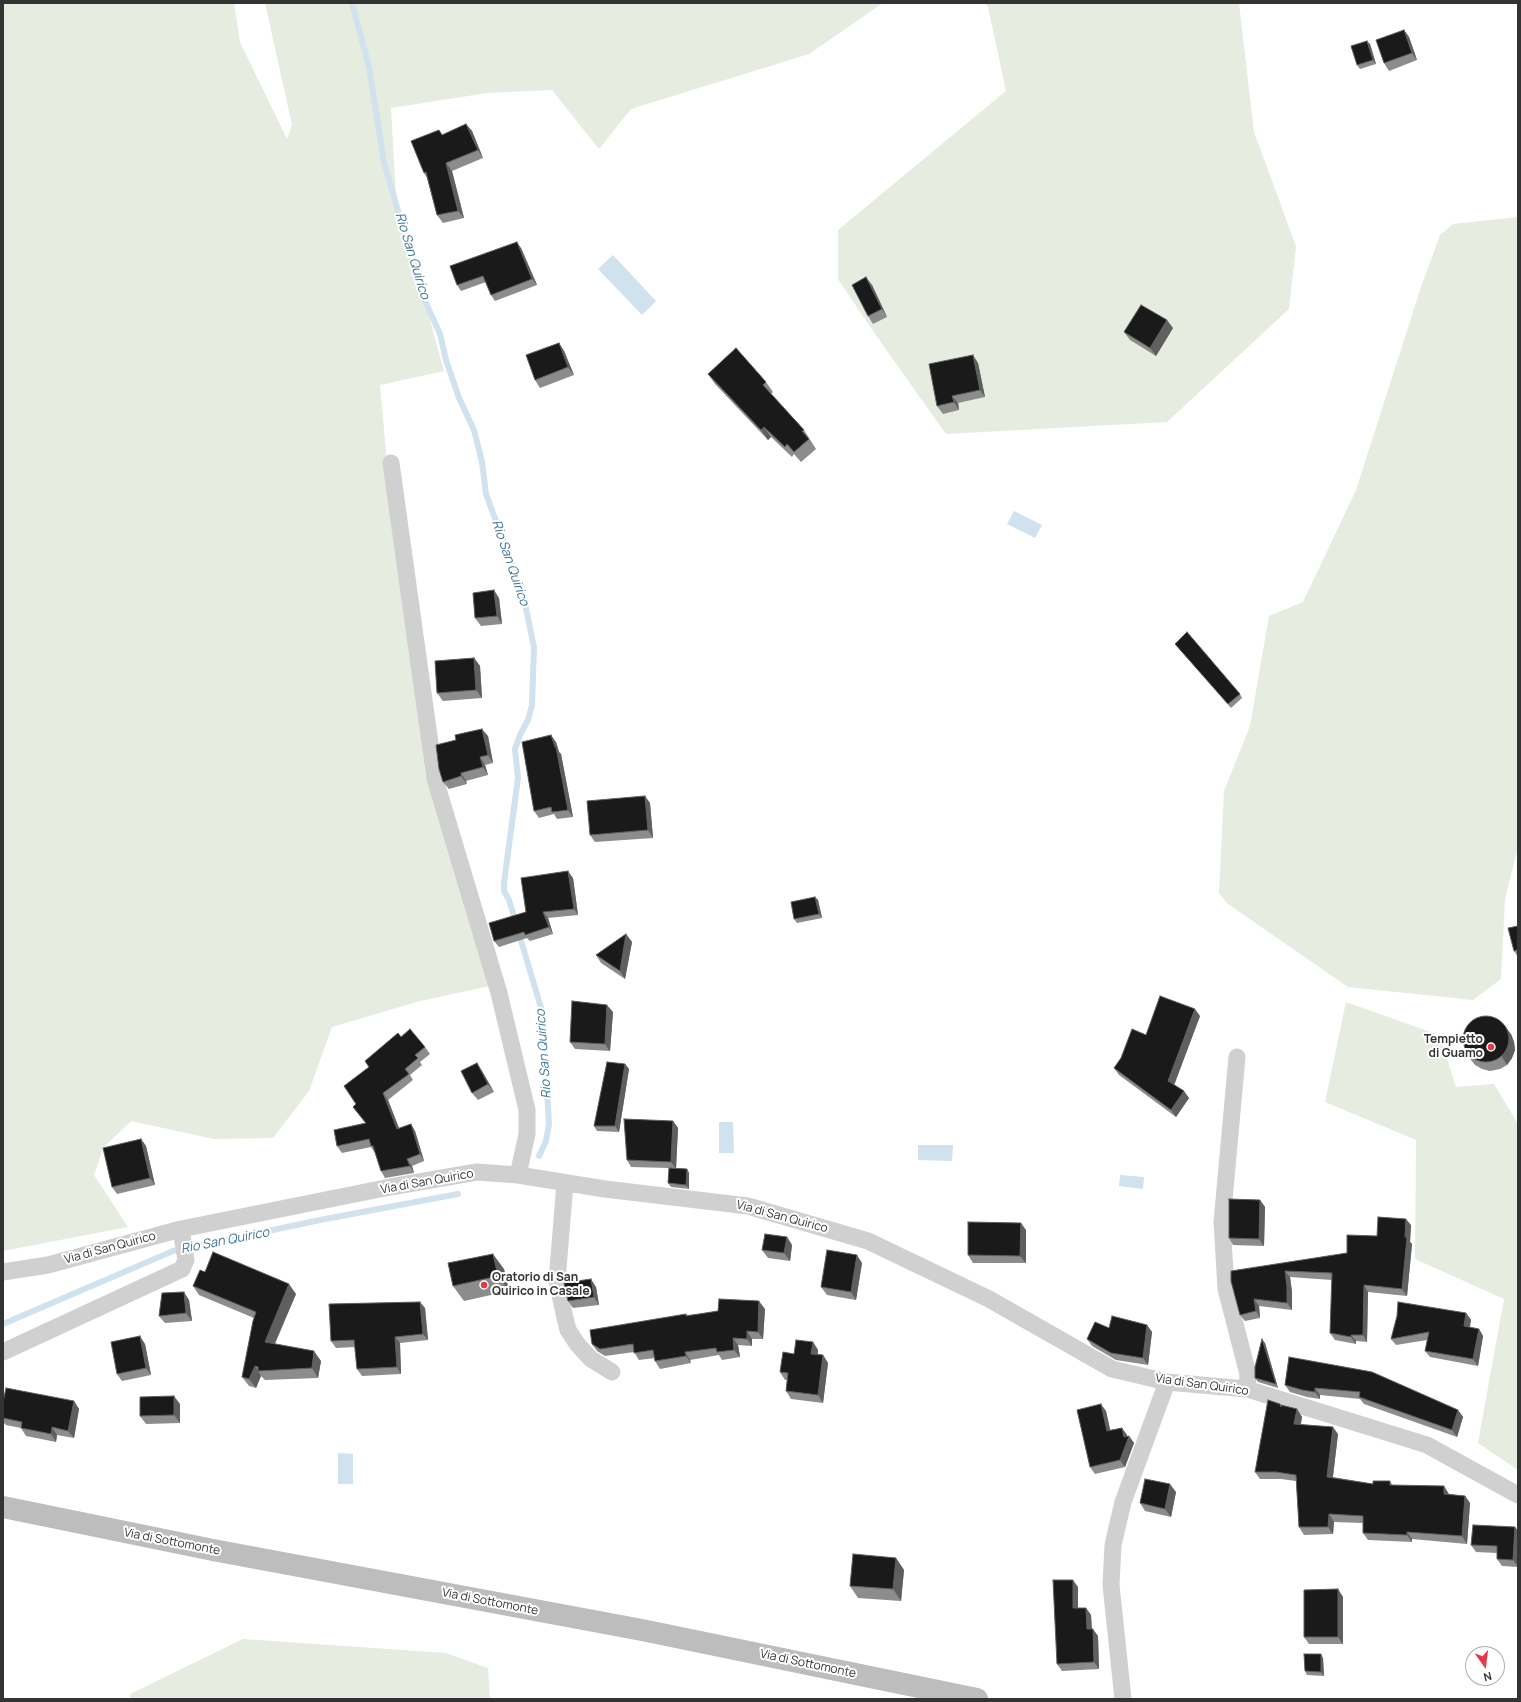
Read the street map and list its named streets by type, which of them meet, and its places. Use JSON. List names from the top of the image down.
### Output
{
  "streets": {
    "main road": ["Via di Sottomonte"],
    "street": ["Via di San Quirico"]
  },
  "water": ["Rio San Quirico"],
  "places": ["Tempietto di Guamo", "Oratorio di San Quirico in Casale"],
  "north": "bottom"
}
